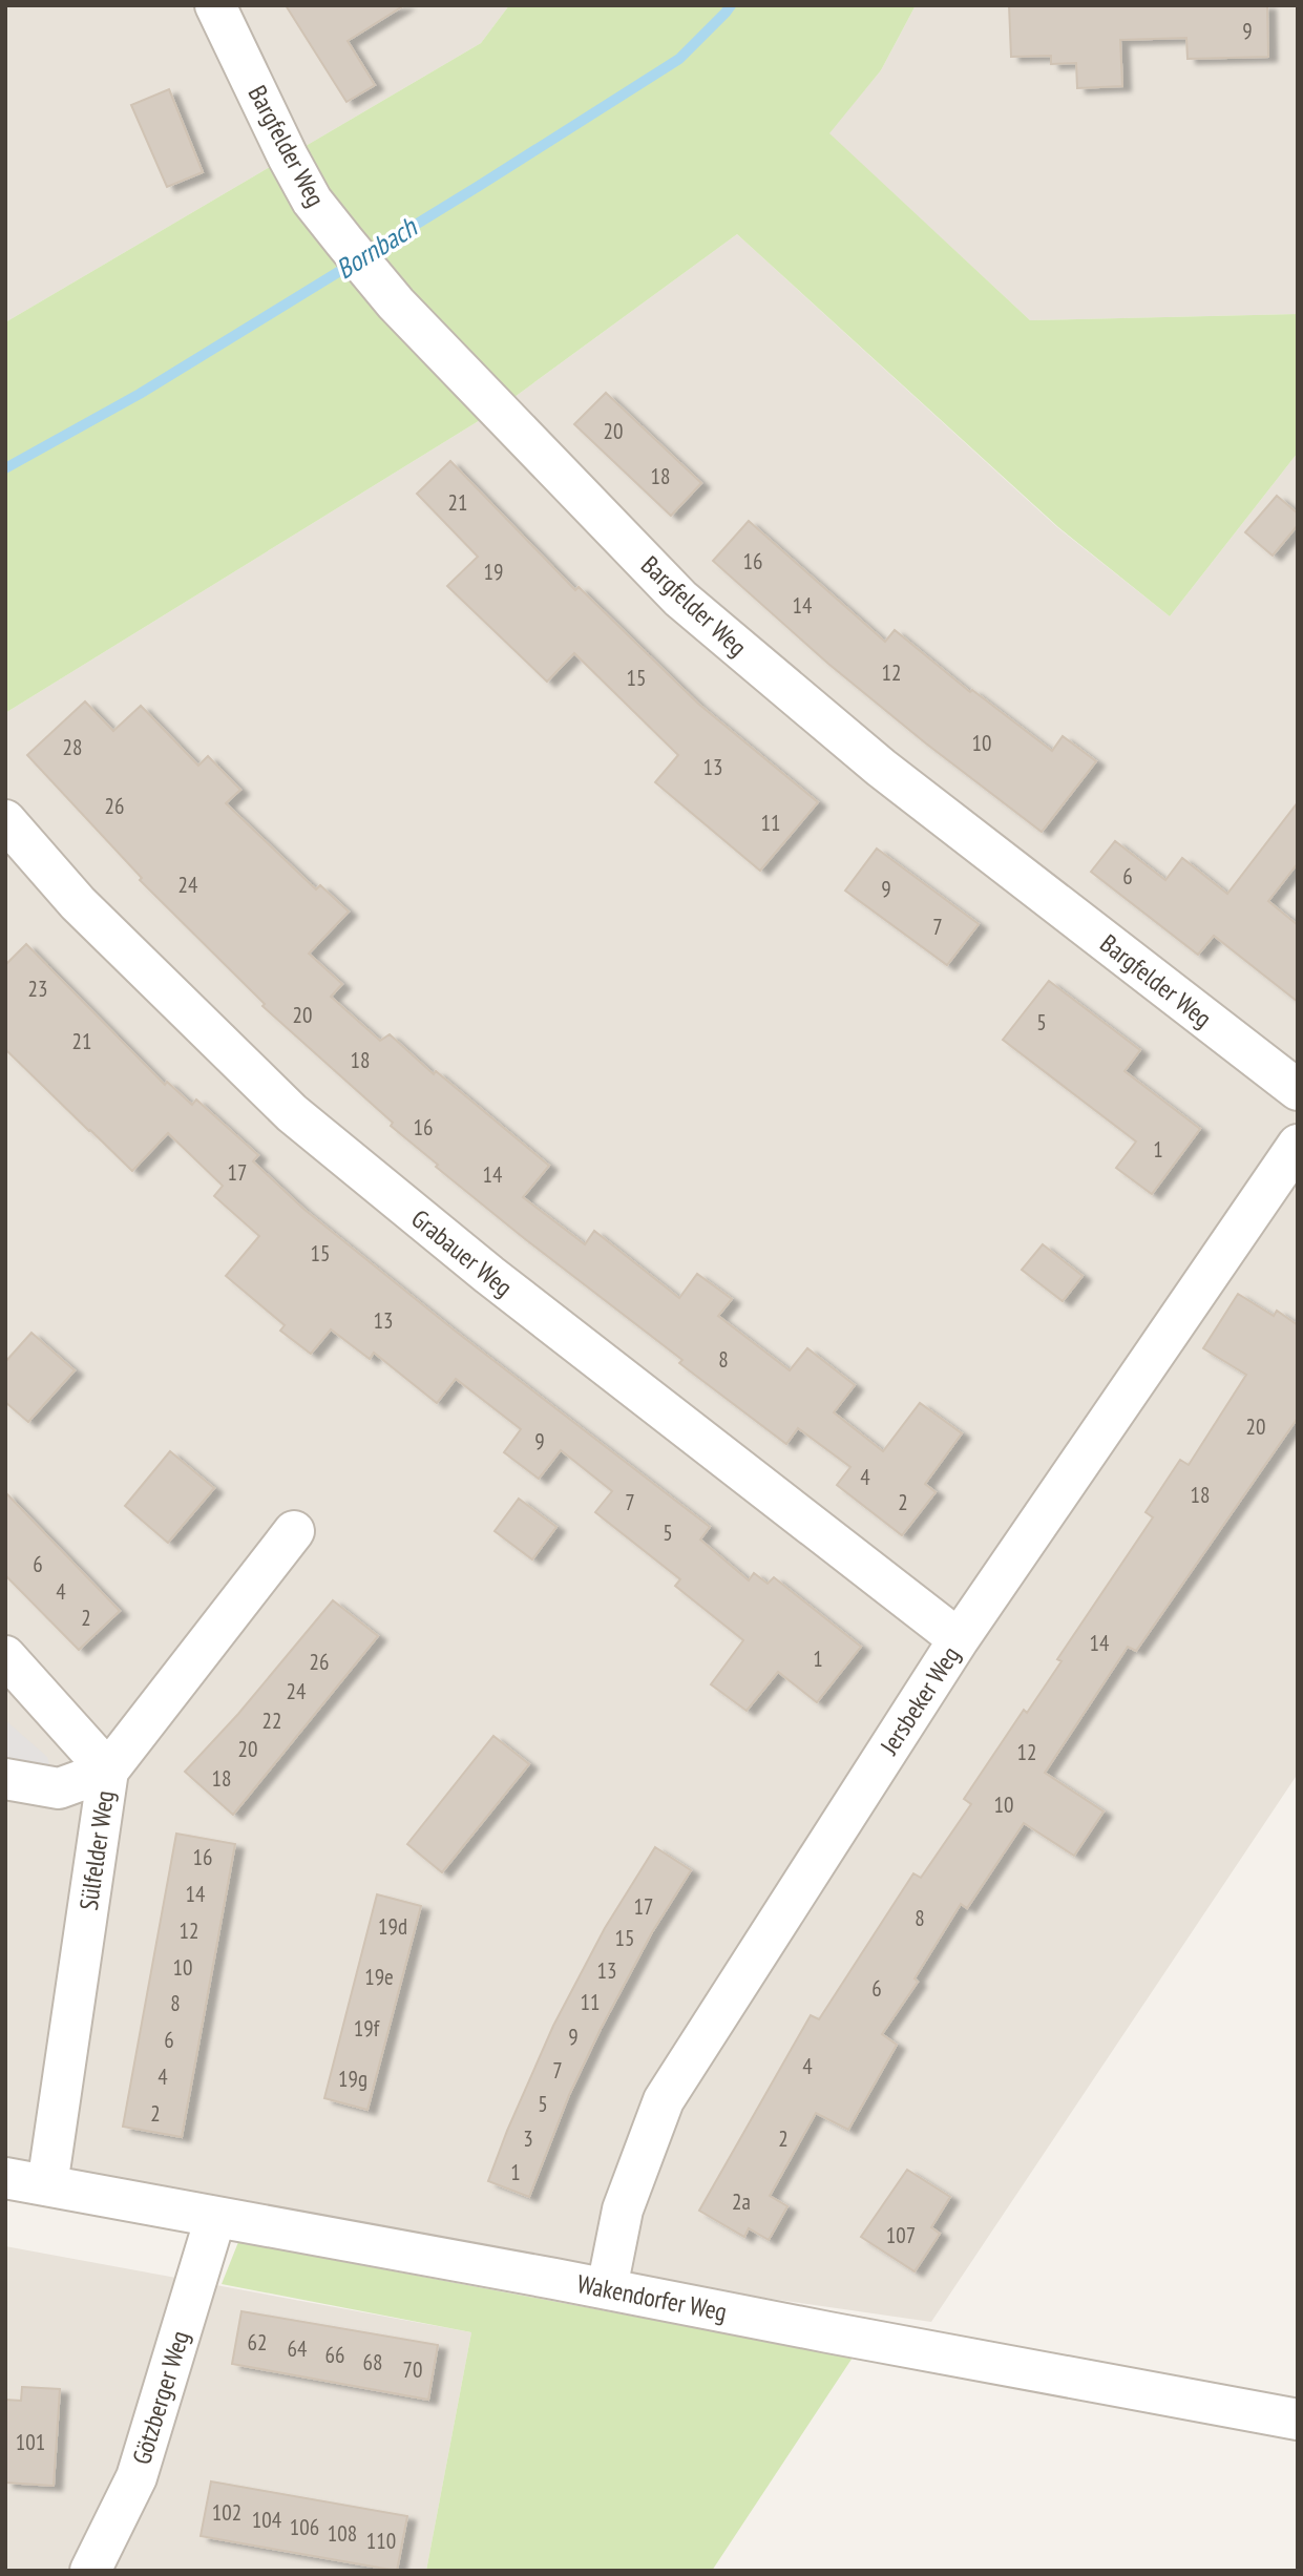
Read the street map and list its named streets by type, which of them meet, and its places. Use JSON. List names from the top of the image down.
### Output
{
  "streets": {
    "street": [
      "Bargfelder Weg",
      "Grabauer Weg",
      "Jersbeker Weg",
      "Sülfelder Weg",
      "Wakendorfer Weg",
      "Götzberger Weg"
    ]
  },
  "crossings": [
    ["Grabauer Weg", "Jersbeker Weg"],
    ["Jersbeker Weg", "Wakendorfer Weg"],
    ["Sülfelder Weg", "Wakendorfer Weg"],
    ["Wakendorfer Weg", "Götzberger Weg"]
  ],
  "water": ["Bornbach"],
  "house_numbers": [
    "9",
    "20",
    "18",
    "21",
    "16",
    "19",
    "14",
    "12",
    "15",
    "10",
    "28",
    "13",
    "26",
    "11",
    "6",
    "24",
    "9",
    "7",
    "23",
    "20",
    "5",
    "21",
    "18",
    "16",
    "1",
    "17",
    "14",
    "15",
    "13",
    "8",
    "20",
    "9",
    "4",
    "18",
    "7",
    "2",
    "5",
    "6",
    "4",
    "2",
    "14",
    "1",
    "26",
    "24",
    "22",
    "20",
    "12",
    "18",
    "10",
    "16",
    "14",
    "17",
    "8",
    "19d",
    "12",
    "15",
    "10",
    "13",
    "19e",
    "6",
    "11",
    "8",
    "19f",
    "9",
    "6",
    "4",
    "7",
    "4",
    "19g",
    "5",
    "2",
    "3",
    "2",
    "1",
    "2a",
    "107",
    "62",
    "64",
    "66",
    "68",
    "70",
    "101",
    "102",
    "104",
    "106",
    "108",
    "110"
  ]
}
